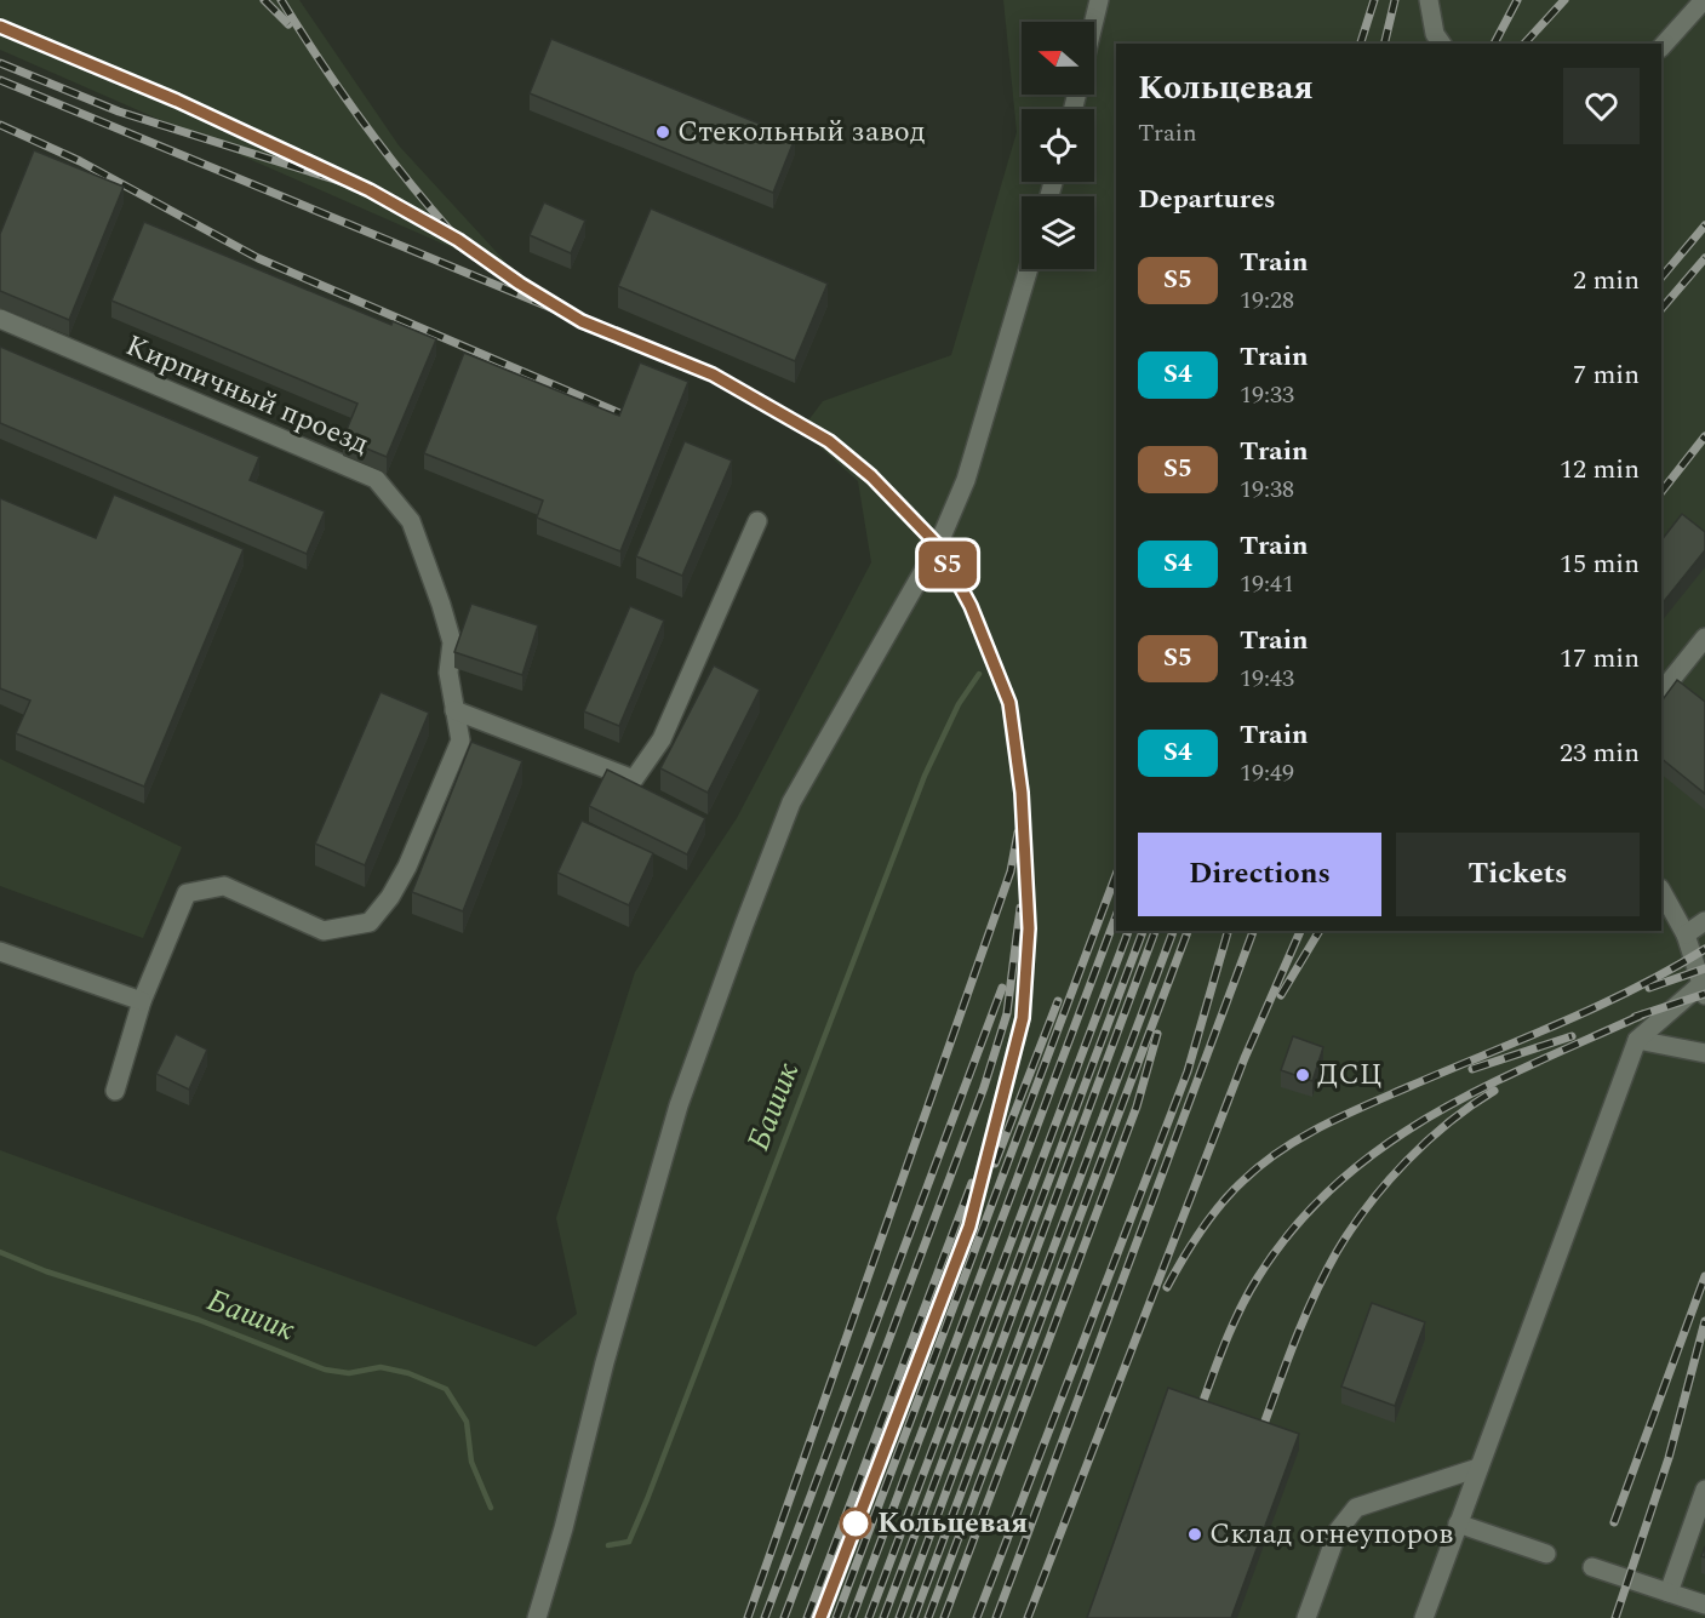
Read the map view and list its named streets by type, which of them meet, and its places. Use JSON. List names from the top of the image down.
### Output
{
  "streets": {
    "street": ["Кирпичный проезд"]
  },
  "water": ["Башик"],
  "places": [
    "Стекольный завод",
    "ДСЦ",
    "Кольцевая",
    "Склад огнеупоров"
  ],
  "north": "left",
  "page": {
    "on_map": "S5",
    "heading": [
      ["Кольцевая", "Train"],
      "Departures"
    ],
    "list": [
      {
        "mark": "S5",
        "name": "Train",
        "note": "19:28",
        "value": "2 min"
      },
      {
        "mark": "S4",
        "name": "Train",
        "note": "19:33",
        "value": "7 min"
      },
      {
        "mark": "S5",
        "name": "Train",
        "note": "19:38",
        "value": "12 min"
      },
      {
        "mark": "S4",
        "name": "Train",
        "note": "19:41",
        "value": "15 min"
      },
      {
        "mark": "S5",
        "name": "Train",
        "note": "19:43",
        "value": "17 min"
      },
      {
        "mark": "S4",
        "name": "Train",
        "note": "19:49",
        "value": "23 min"
      }
    ],
    "buttons": ["Directions", "Tickets"]
  }
}
